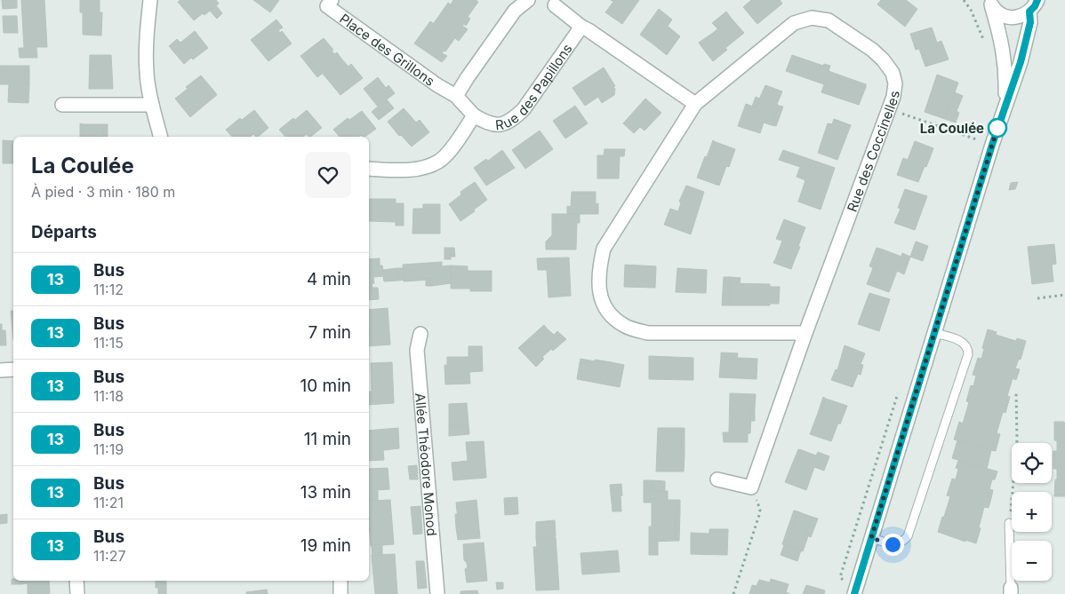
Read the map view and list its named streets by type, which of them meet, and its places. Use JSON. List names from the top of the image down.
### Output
{
  "streets": {
    "street": [
      "Place des Grillons",
      "Rue des Papillons",
      "Rue des Coccinelles",
      "Allée Théodore Monod"
    ]
  },
  "crossings": [
    ["Place des Grillons", "Rue des Papillons"]
  ],
  "places": ["La Coulée"],
  "lines": ["bus line 13"],
  "page": {
    "heading": [
      ["La Coulée", "À pied · 3 min · 180 m"],
      "Départs"
    ],
    "list": [
      {
        "mark": "13",
        "name": "Bus",
        "note": "11:12",
        "value": "4 min"
      },
      {
        "mark": "13",
        "name": "Bus",
        "note": "11:15",
        "value": "7 min"
      },
      {
        "mark": "13",
        "name": "Bus",
        "note": "11:18",
        "value": "10 min"
      },
      {
        "mark": "13",
        "name": "Bus",
        "note": "11:19",
        "value": "11 min"
      },
      {
        "mark": "13",
        "name": "Bus",
        "note": "11:21",
        "value": "13 min"
      },
      {
        "mark": "13",
        "name": "Bus",
        "note": "11:27",
        "value": "19 min"
      }
    ],
    "map_buttons": ["+", "−"]
  }
}
